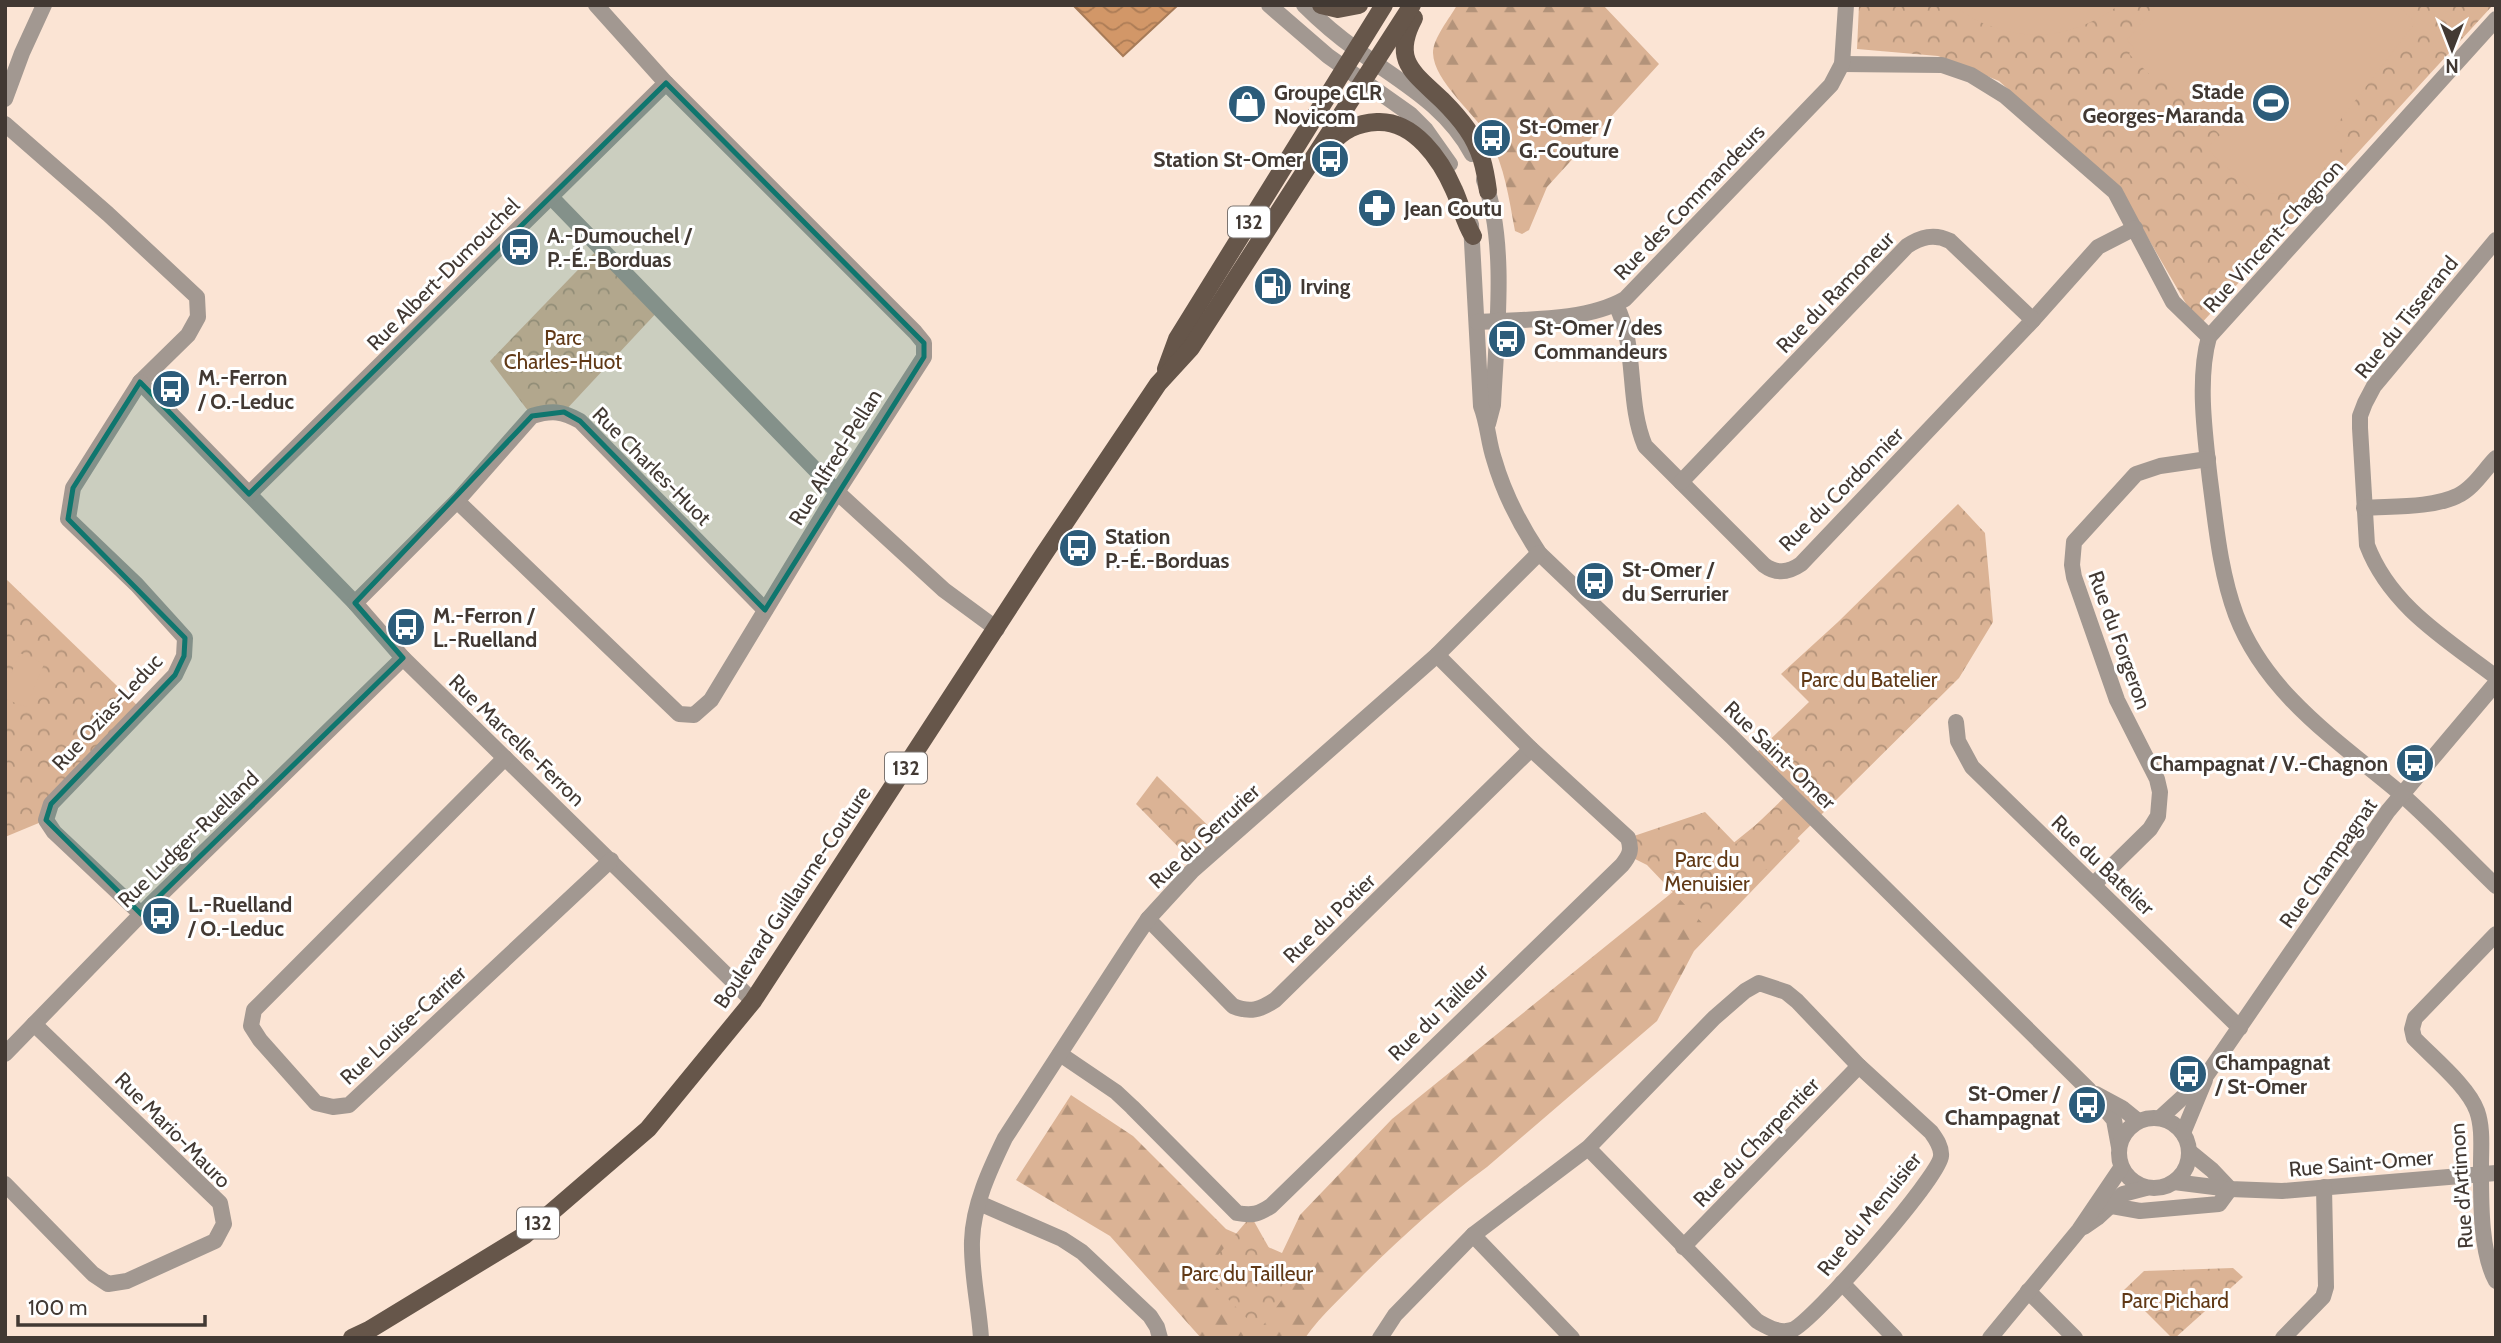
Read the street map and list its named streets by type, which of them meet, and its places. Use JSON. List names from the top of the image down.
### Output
{
  "streets": {
    "main road": ["132", "Boulevard Guillaume-Couture"],
    "street": [
      "Rue des Commandeurs",
      "Rue Vincent-Chagnon",
      "Rue Albert-Dumouchel",
      "Rue du Ramoneur",
      "Rue du Tisserand",
      "Rue Alfred-Pellan",
      "Rue Charles-Huot",
      "Rue du Cordonnier",
      "Rue du Forgeron",
      "Rue Ozias-Leduc",
      "Rue Marcelle-Ferron",
      "Rue Saint-Omer",
      "Rue du Serrurier",
      "Rue Ludger-Ruelland",
      "Rue Champagnat",
      "Rue du Batelier",
      "Rue du Potier",
      "Rue du Tailleur",
      "Rue Louise-Carrier",
      "Rue Mario-Mauro",
      "Rue du Charpentier",
      "Rue d'Artimon",
      "Rue du Menuisier"
    ]
  },
  "crossings": [
    ["Rue des Commandeurs", "Rue du Cordonnier"],
    ["Rue des Commandeurs", "Rue Saint-Omer"],
    ["Rue Vincent-Chagnon", "Rue du Forgeron"],
    ["Rue Vincent-Chagnon", "Rue Champagnat"],
    ["Rue Albert-Dumouchel", "Rue Alfred-Pellan"],
    ["Rue Albert-Dumouchel", "Rue Marcelle-Ferron"],
    ["Rue du Ramoneur", "Rue du Cordonnier"],
    ["Rue Alfred-Pellan", "Rue Charles-Huot"],
    ["Rue Charles-Huot", "Rue Marcelle-Ferron"],
    ["Rue du Forgeron", "Rue du Batelier"],
    ["Rue Ozias-Leduc", "Rue Marcelle-Ferron"],
    ["Rue Ozias-Leduc", "Rue Ludger-Ruelland"],
    ["Rue Marcelle-Ferron", "Rue Ludger-Ruelland"],
    ["Rue Marcelle-Ferron", "Boulevard Guillaume-Couture"],
    ["Rue Marcelle-Ferron", "Rue Louise-Carrier"],
    ["Rue Saint-Omer", "Rue du Serrurier"],
    ["Rue Saint-Omer", "Rue Champagnat"],
    ["Rue Saint-Omer", "Boulevard Guillaume-Couture"],
    ["Rue Saint-Omer", "Rue d'Artimon"],
    ["Rue du Serrurier", "Rue du Potier"],
    ["Rue du Serrurier", "Rue du Tailleur"],
    ["Rue Ludger-Ruelland", "Rue Mario-Mauro"],
    ["Rue Champagnat", "Rue du Batelier"],
    ["Rue du Potier", "Rue du Tailleur"],
    ["Rue du Charpentier", "Rue du Menuisier"]
  ],
  "parks": [
    "Parc Charles-Huot",
    "Parc du Batelier",
    "Parc du Menuisier",
    "Parc du Tailleur",
    "Parc Pichard"
  ],
  "places": {
    "sports": ["Stade Georges-Maranda"],
    "shop": ["Groupe CLR Novicom"],
    "bus stop": [
      "St-Omer / G.-Couture",
      "Station St-Omer",
      "A.-Dumouchel / P.-É.-Borduas",
      "St-Omer / des Commandeurs",
      "M.-Ferron / O.-Leduc",
      "Station P.-É.-Borduas",
      "St-Omer / du Serrurier",
      "M.-Ferron / L.-Ruelland",
      "Champagnat / V.-Chagnon",
      "L.-Ruelland / O.-Leduc",
      "Champagnat / St-Omer",
      "St-Omer / Champagnat"
    ],
    "pharmacy": ["Jean Coutu"],
    "fuel station": ["Irving"]
  },
  "scale_bar": "100 m",
  "north": "bottom"
}
